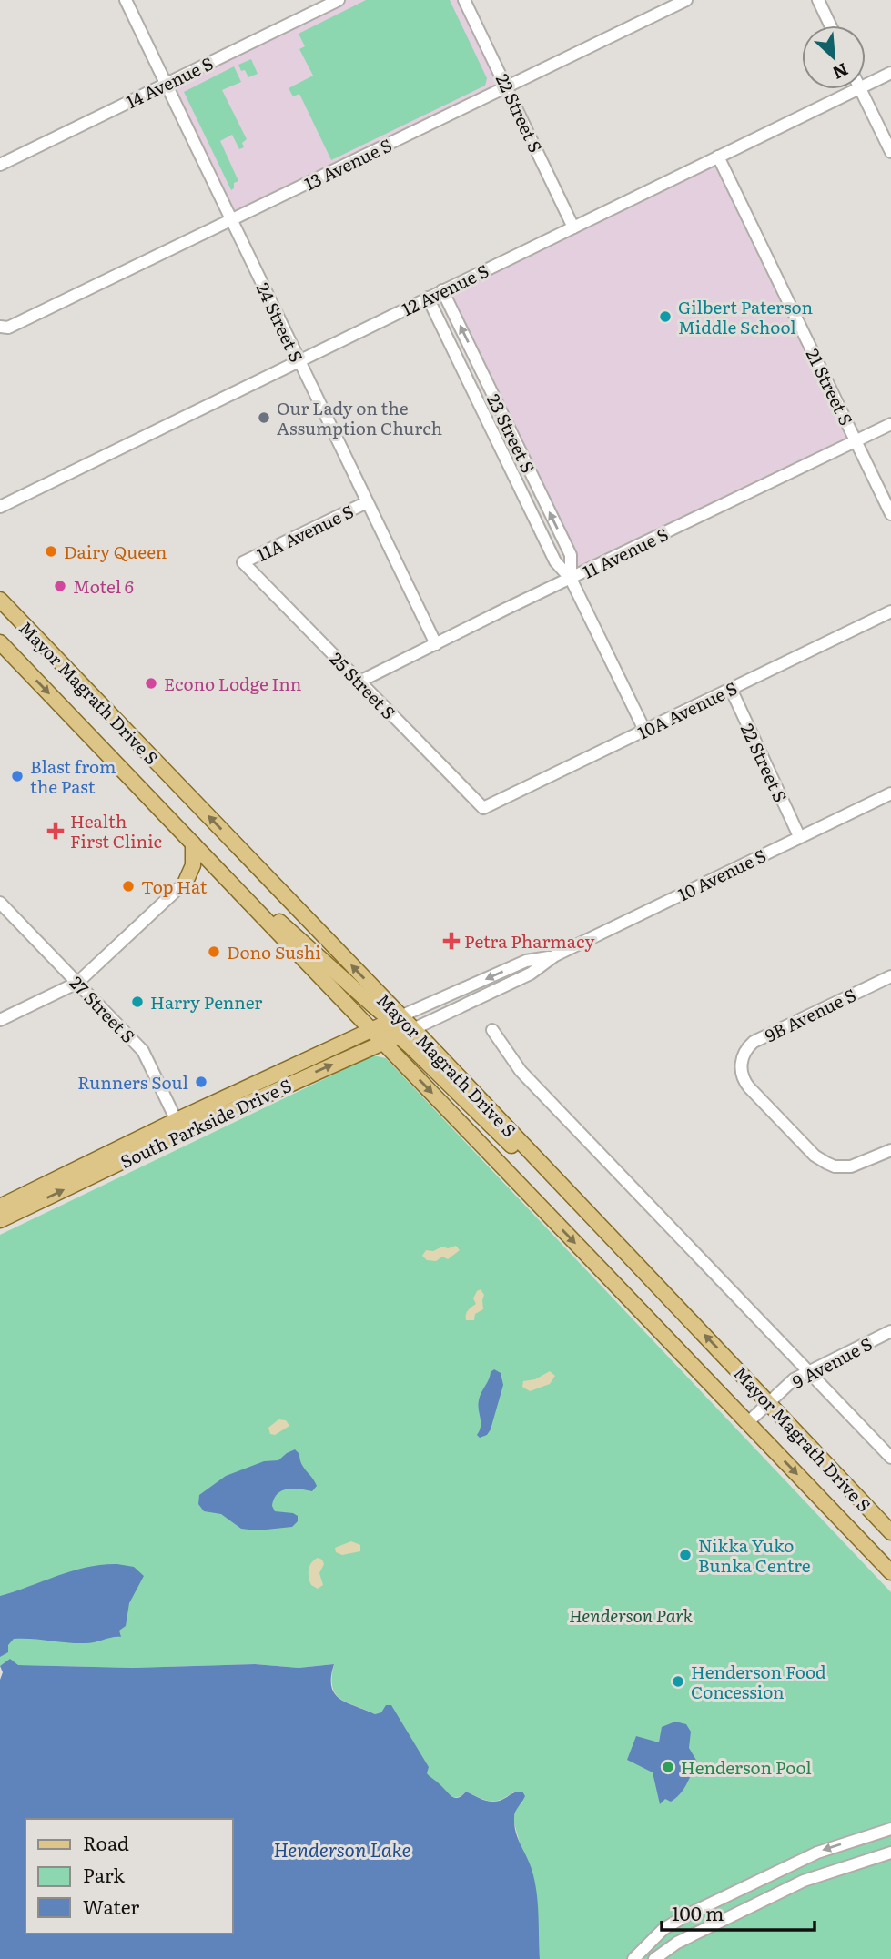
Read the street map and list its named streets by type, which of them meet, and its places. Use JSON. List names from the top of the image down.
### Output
{
  "streets": {
    "main road": ["Mayor Magrath Drive S", "South Parkside Drive S"],
    "street": [
      "14 Avenue S",
      "22 Street S",
      "13 Avenue S",
      "12 Avenue S",
      "24 Street S",
      "21 Street S",
      "23 Street S",
      "11A Avenue S",
      "11 Avenue S",
      "25 Street S",
      "10A Avenue S",
      "10 Avenue S",
      "27 Street S",
      "9B Avenue S",
      "9 Avenue S"
    ]
  },
  "crossings": [
    ["14 Avenue S", "24 Street S"],
    ["22 Street S", "13 Avenue S"],
    ["22 Street S", "12 Avenue S"],
    ["22 Street S", "10A Avenue S"],
    ["22 Street S", "10 Avenue S"],
    ["13 Avenue S", "24 Street S"],
    ["12 Avenue S", "24 Street S"],
    ["12 Avenue S", "21 Street S"],
    ["12 Avenue S", "23 Street S"],
    ["24 Street S", "11A Avenue S"],
    ["24 Street S", "11 Avenue S"],
    ["21 Street S", "11 Avenue S"],
    ["23 Street S", "11 Avenue S"],
    ["23 Street S", "10A Avenue S"],
    ["11A Avenue S", "25 Street S"],
    ["11 Avenue S", "25 Street S"],
    ["25 Street S", "10A Avenue S"],
    ["Mayor Magrath Drive S", "10 Avenue S"],
    ["Mayor Magrath Drive S", "South Parkside Drive S"],
    ["Mayor Magrath Drive S", "9 Avenue S"],
    ["10 Avenue S", "South Parkside Drive S"],
    ["27 Street S", "South Parkside Drive S"]
  ],
  "water": ["Henderson Lake"],
  "parks": ["Henderson Park"],
  "places": {
    "other": [
      "Gilbert Paterson Middle School",
      "Our Lady on the Assumption Church",
      "Dairy Queen",
      "Motel 6",
      "Econo Lodge Inn",
      "Blast from the Past",
      "Top Hat",
      "Dono Sushi",
      "Harry Penner",
      "Runners Soul",
      "Nikka Yuko Bunka Centre",
      "Henderson Food Concession",
      "Henderson Pool"
    ],
    "health": ["Health First Clinic", "Petra Pharmacy"]
  },
  "legend": ["Road", "Park", "Water"],
  "scale_bar": "100 m",
  "north": "bottom right"
}
